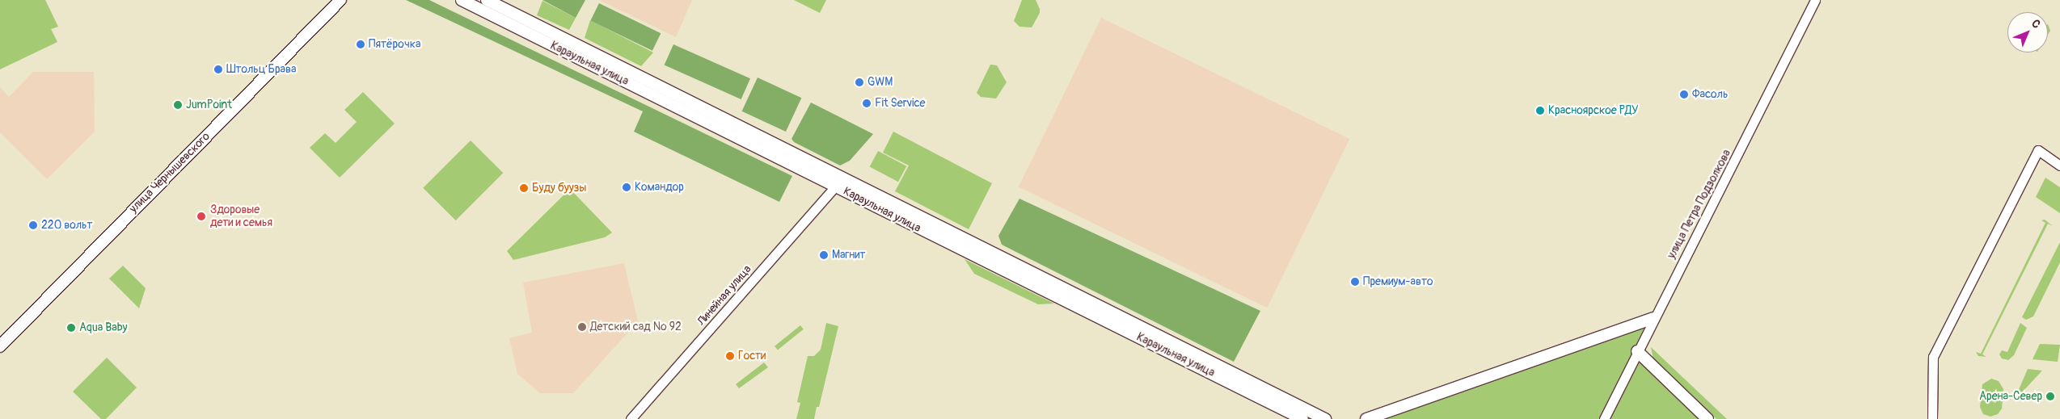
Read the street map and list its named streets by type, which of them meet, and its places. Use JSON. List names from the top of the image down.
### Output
{
  "streets": {
    "main road": ["Караульная улица", "улица Чернышевского"],
    "street": ["улица Петра Подзолкова", "Линейная улица"]
  },
  "crossings": [
    ["Караульная улица", "Линейная улица"]
  ],
  "places": [
    "Пятёрочка",
    "Штольц Брава",
    "GWM",
    "Фасоль",
    "Fit Service",
    "JumPoint",
    "Красноярское РДУ",
    "Командор",
    "Буду буузы",
    "Здоровые дети и семья",
    "220 вольт",
    "Магнит",
    "Премиум-авто",
    "Детский сад № 92",
    "Aqua Baby",
    "Гости",
    "Арена-Север"
  ],
  "north": "top right"
}
